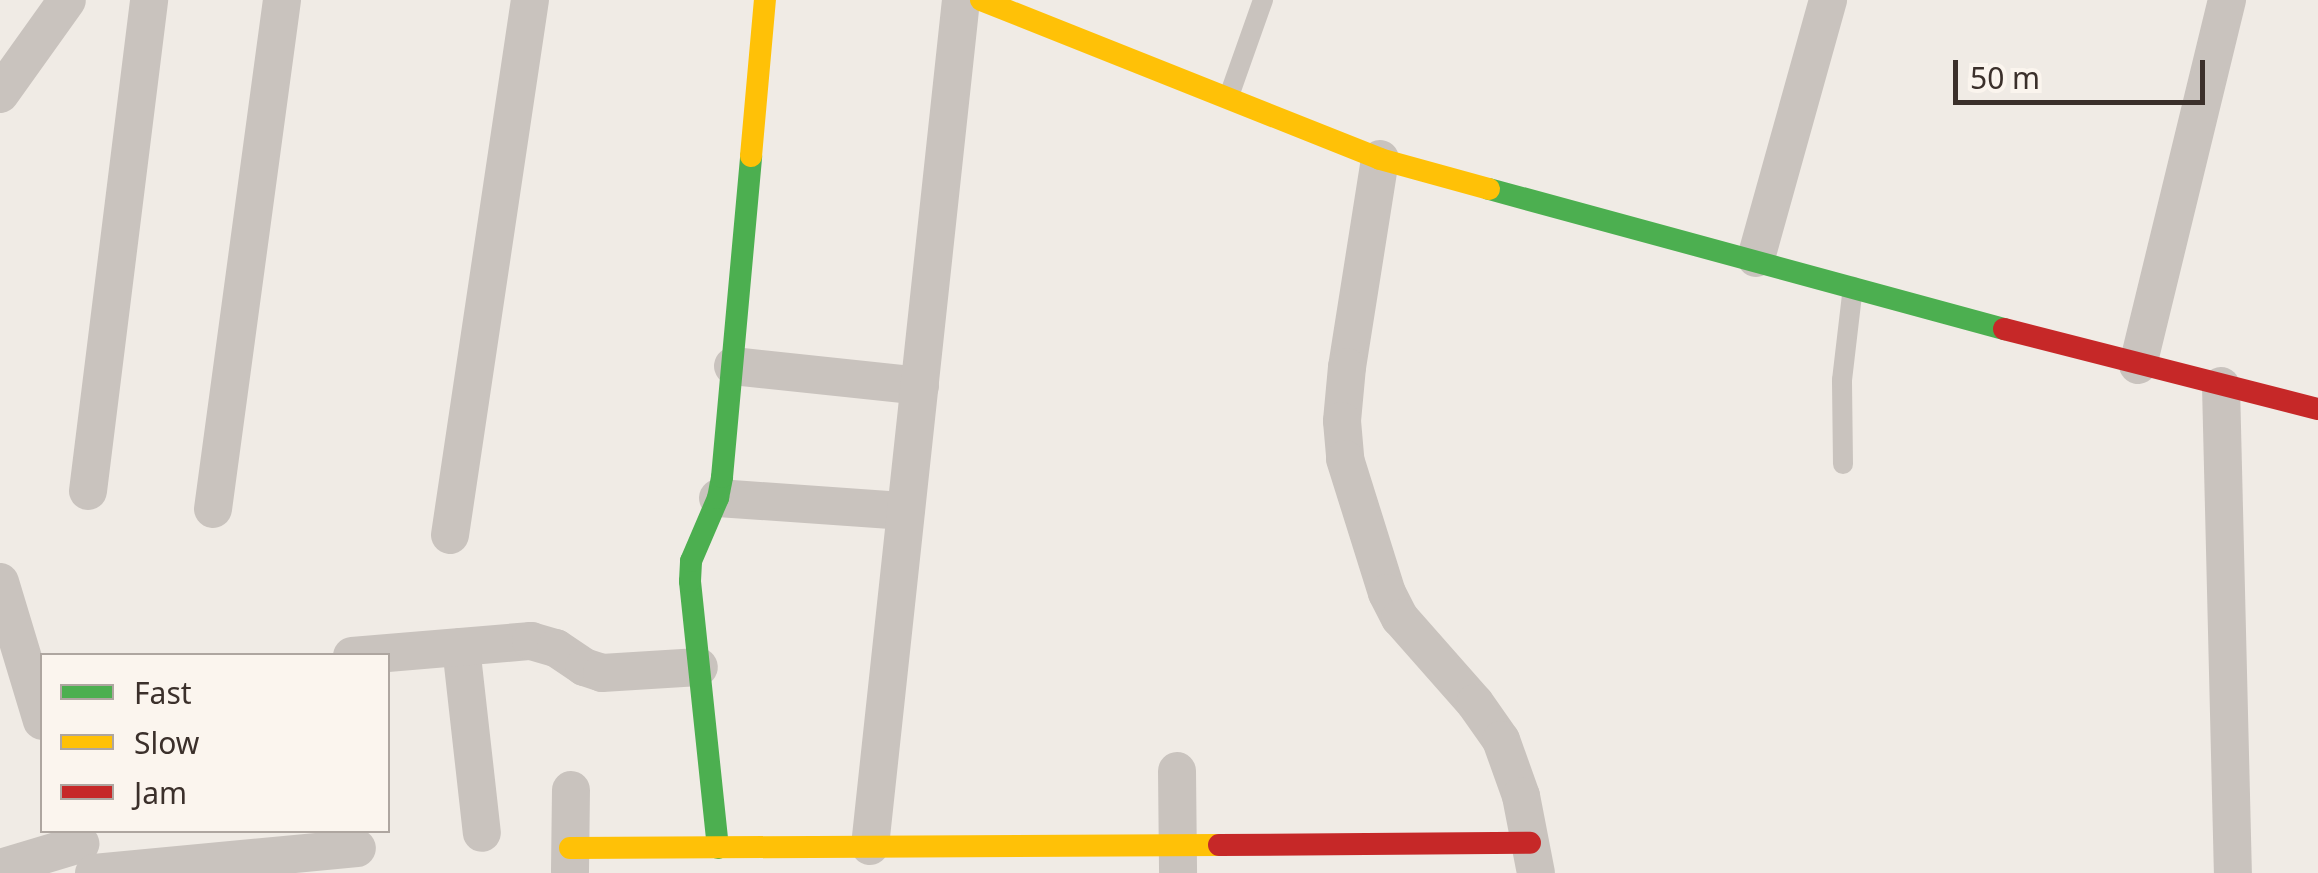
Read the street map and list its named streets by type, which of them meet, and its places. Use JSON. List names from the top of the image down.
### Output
{
  "legend": ["Fast", "Slow", "Jam"],
  "scale_bar": "50 m"
}
